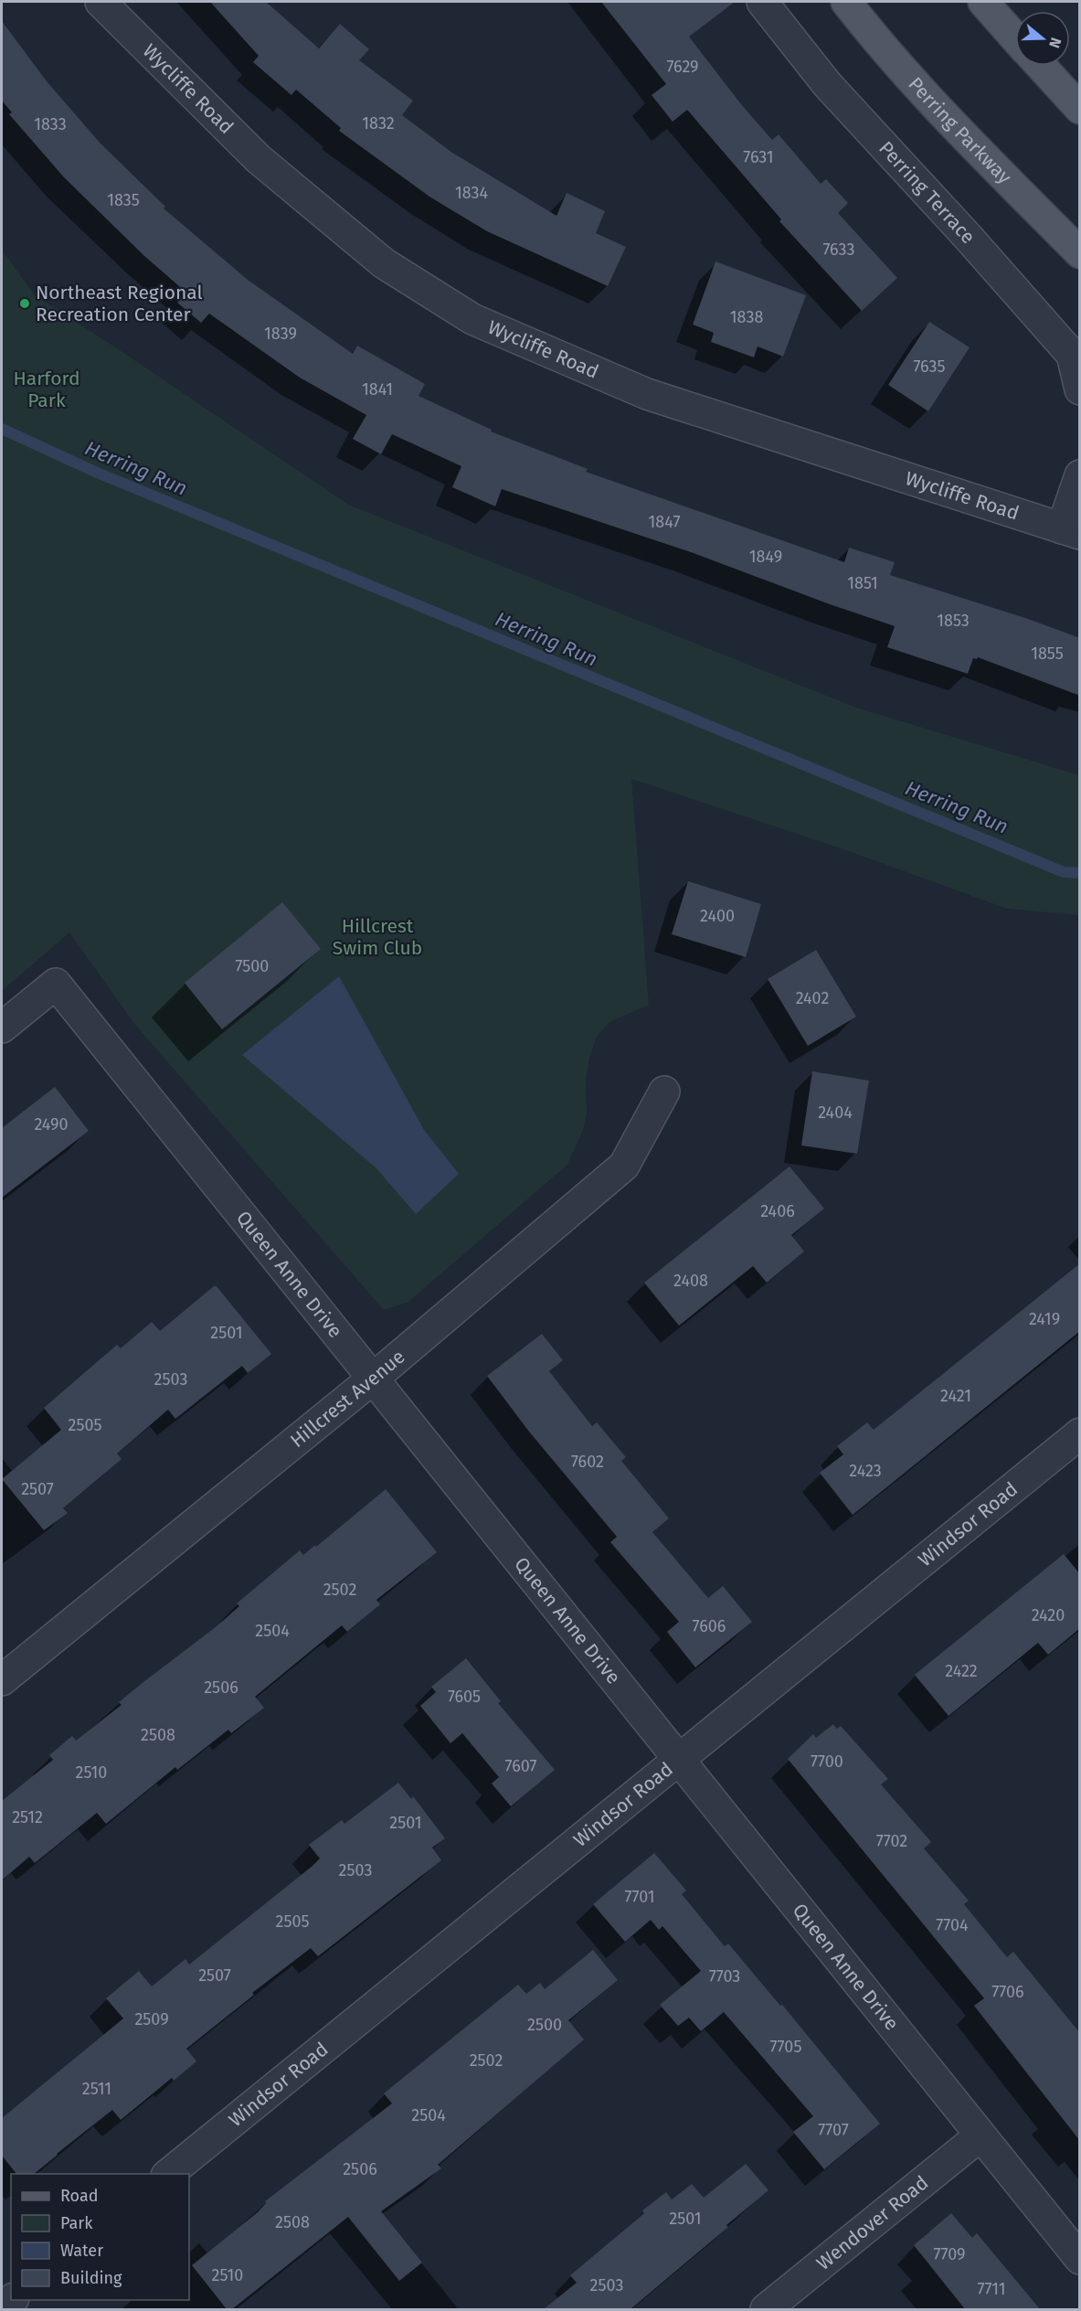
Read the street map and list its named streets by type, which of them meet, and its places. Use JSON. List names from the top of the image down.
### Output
{
  "streets": {
    "main road": ["Perring Parkway"],
    "street": [
      "Wycliffe Road",
      "Perring Terrace",
      "Queen Anne Drive",
      "Hillcrest Avenue",
      "Windsor Road",
      "Wendover Road"
    ]
  },
  "crossings": [
    ["Queen Anne Drive", "Hillcrest Avenue"],
    ["Queen Anne Drive", "Windsor Road"],
    ["Queen Anne Drive", "Wendover Road"]
  ],
  "water": ["Herring Run"],
  "parks": ["Harford Park", "Hillcrest Swim Club"],
  "places": ["Northeast Regional Recreation Center"],
  "house_numbers": [
    "7629",
    "1832",
    "1833",
    "7631",
    "1834",
    "1835",
    "7633",
    "1838",
    "1839",
    "7635",
    "1841",
    "1847",
    "1849",
    "1851",
    "1853",
    "1855",
    "2400",
    "7500",
    "2402",
    "2404",
    "2490",
    "2406",
    "2408",
    "2419",
    "2501",
    "2503",
    "2421",
    "2505",
    "7602",
    "2423",
    "2507",
    "2502",
    "2420",
    "7606",
    "2504",
    "2422",
    "2506",
    "7605",
    "2508",
    "7700",
    "7607",
    "2510",
    "2512",
    "2501",
    "7702",
    "2503",
    "7701",
    "2505",
    "7704",
    "2507",
    "7703",
    "7706",
    "2509",
    "2500",
    "7705",
    "2502",
    "2511",
    "2504",
    "7707",
    "2506",
    "2501",
    "2508",
    "7709",
    "2510",
    "2503",
    "7711"
  ],
  "legend": [
    "Road",
    "Park",
    "Water",
    "Building"
  ],
  "north": "right"
}
